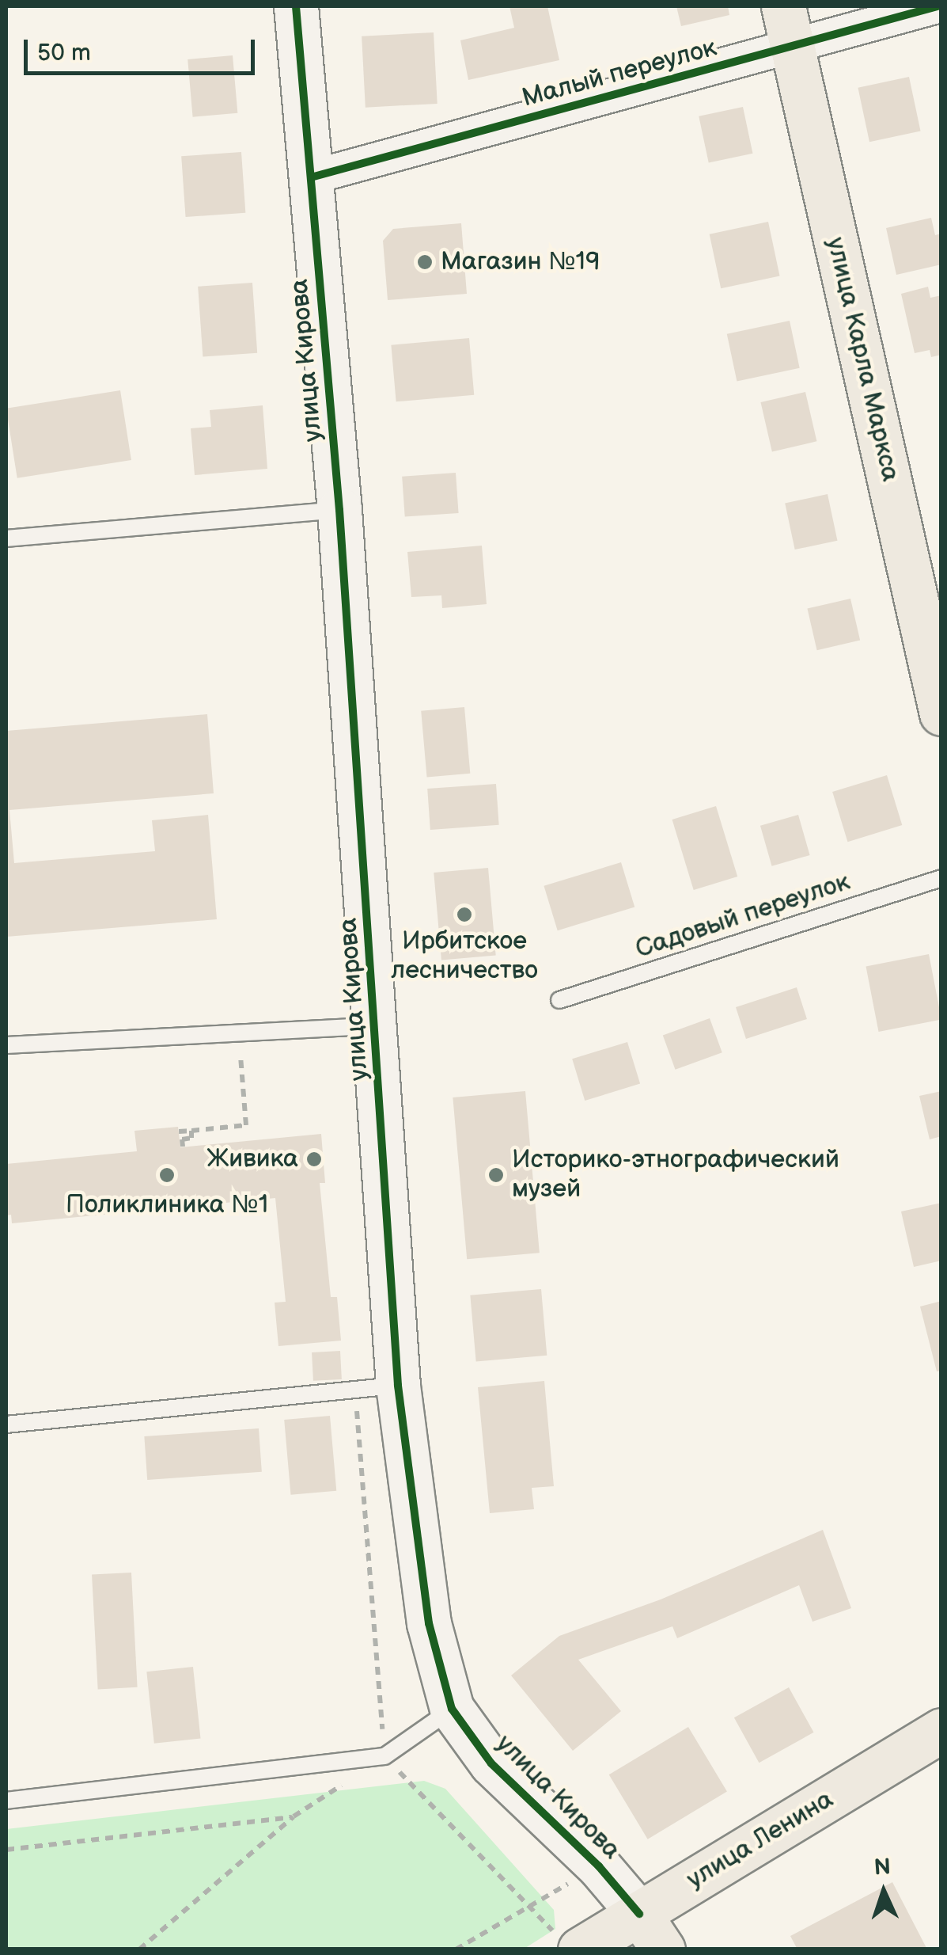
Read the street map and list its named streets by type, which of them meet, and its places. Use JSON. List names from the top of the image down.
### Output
{
  "streets": {
    "main road": ["улица Карла Маркса", "улица Кирова", "улица Ленина"],
    "street": ["Малый переулок"],
    "lane": ["Садовый переулок"]
  },
  "crossings": [
    ["Малый переулок", "улица Карла Маркса"],
    ["Малый переулок", "улица Кирова"],
    ["улица Кирова", "улица Ленина"]
  ],
  "places": [
    "Магазин №19",
    "Ирбитское лесничество",
    "Живика",
    "Поликлиника №1",
    "Историко-этнографический музей"
  ],
  "scale_bar": "50 m",
  "north": "top"
}
